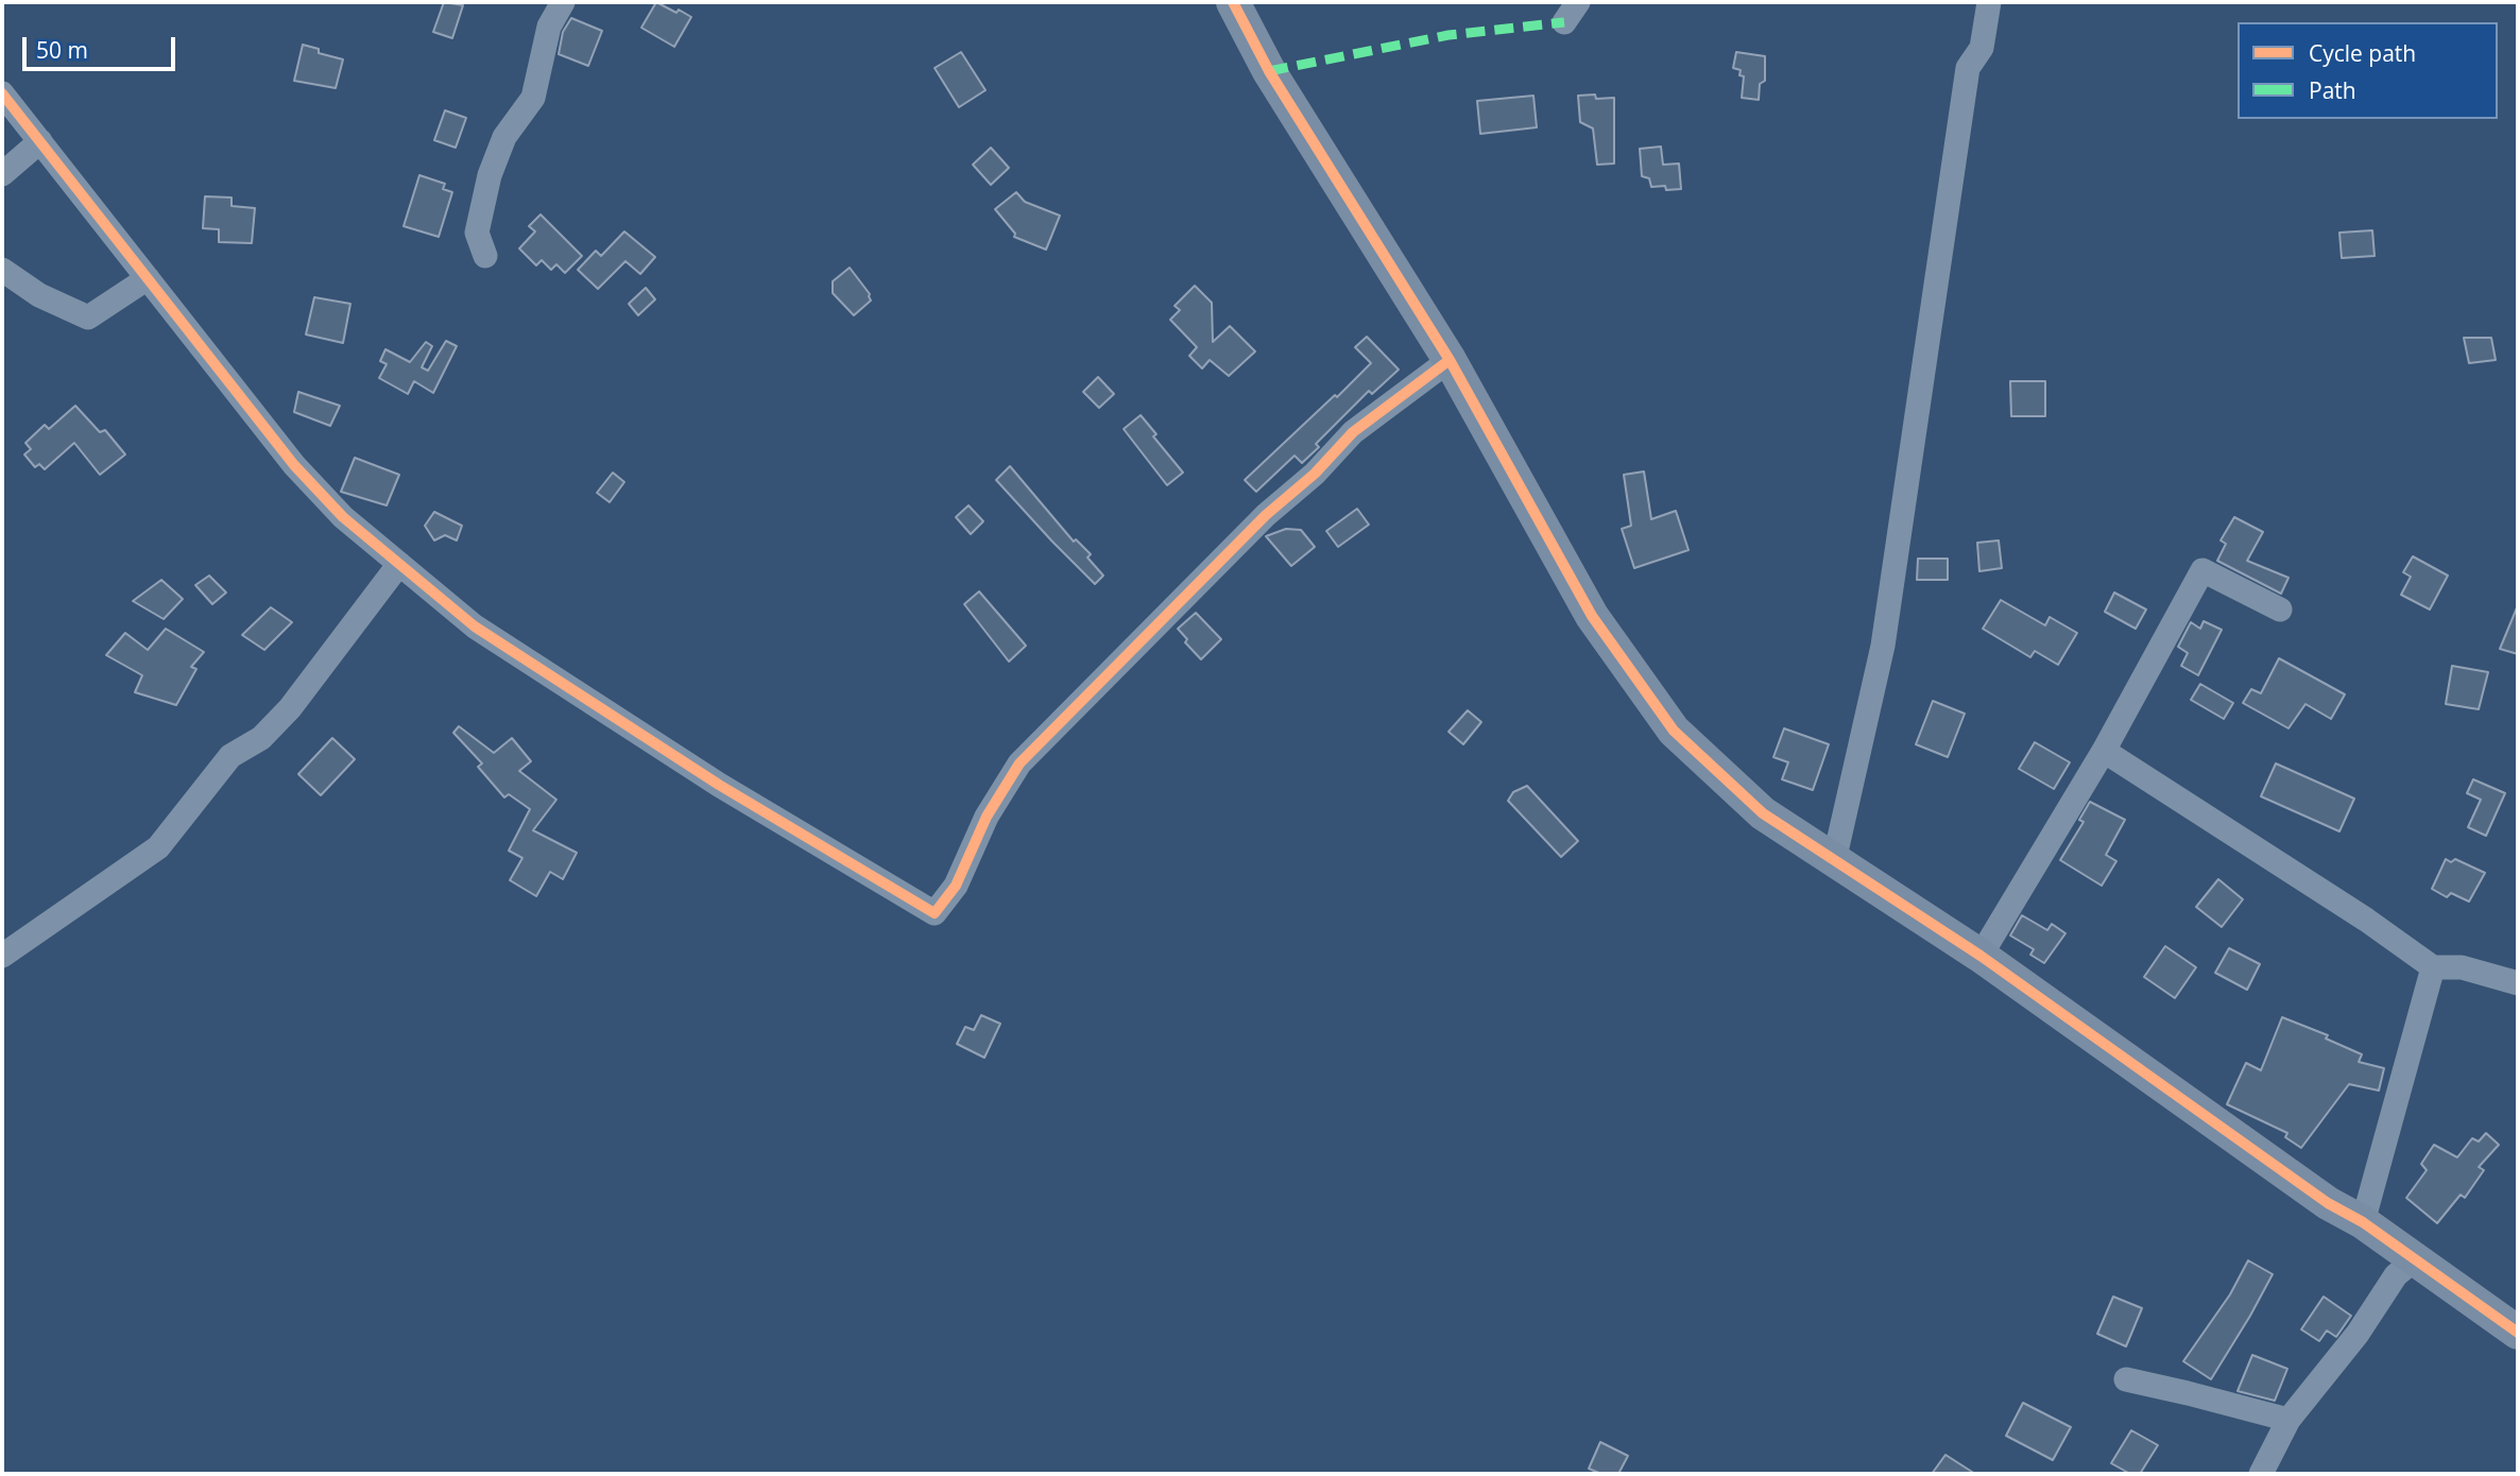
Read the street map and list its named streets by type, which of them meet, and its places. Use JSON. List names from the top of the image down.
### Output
{
  "legend": ["Cycle path", "Path"],
  "scale_bar": "50 m"
}
